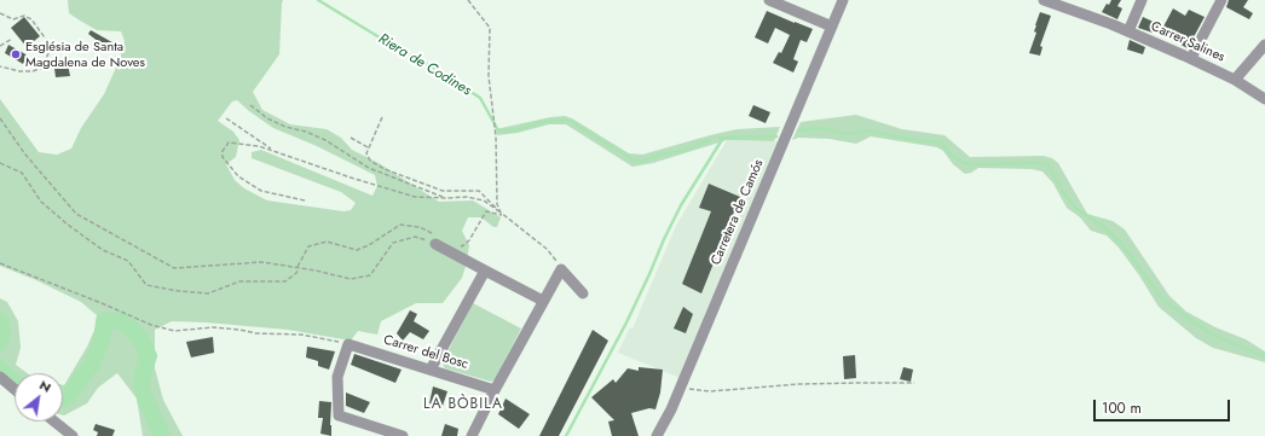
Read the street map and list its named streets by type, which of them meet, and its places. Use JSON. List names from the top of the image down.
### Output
{
  "streets": {
    "street": ["Carrer Salines", "Carretera de Camós", "Carrer del Bosc"]
  },
  "districts": ["LA BÒBILA"],
  "water": ["Riera de Codines"],
  "places": ["Església de Santa Magdalena de Noves"],
  "scale_bar": "100 m",
  "north": "top right"
}
